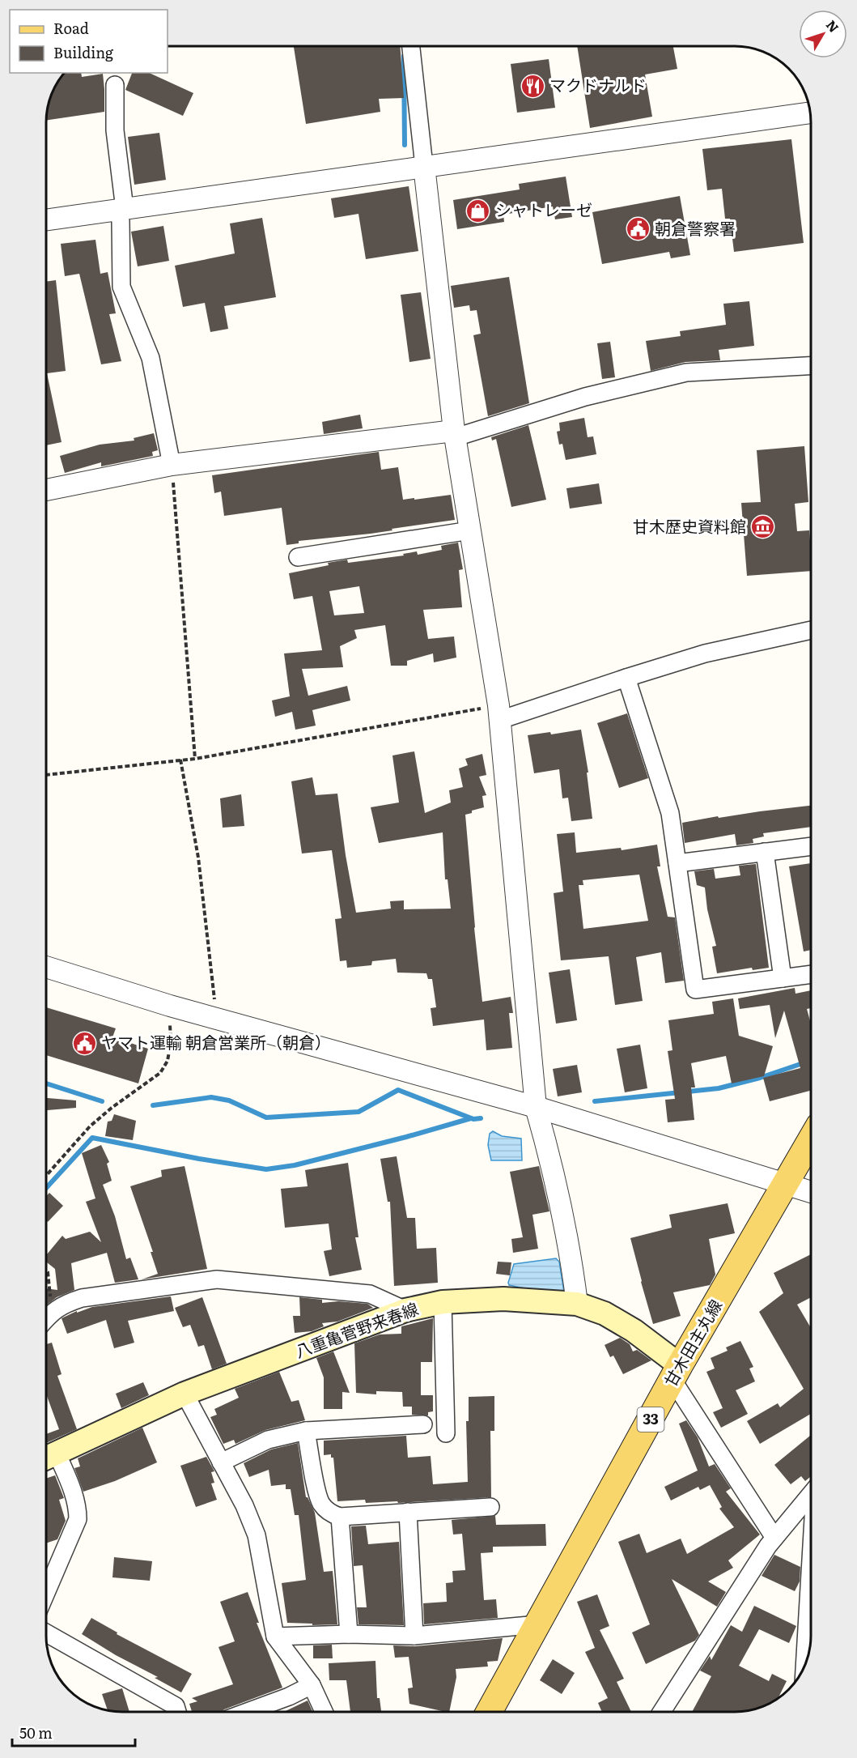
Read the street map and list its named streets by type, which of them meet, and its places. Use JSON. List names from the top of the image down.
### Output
{
  "streets": {
    "main road": ["八重亀菅野来春線", "甘木田主丸線", "33"]
  },
  "crossings": [
    ["八重亀菅野来春線", "甘木田主丸線"]
  ],
  "places": {
    "restaurant": ["マクドナルド"],
    "shop": ["シャトレーゼ"],
    "public building": ["朝倉警察署", "ヤマト運輸 朝倉営業所（朝倉）"],
    "museum": ["甘木歴史資料館"]
  },
  "legend": ["Road", "Building"],
  "scale_bar": "50 m",
  "north": "top right"
}
